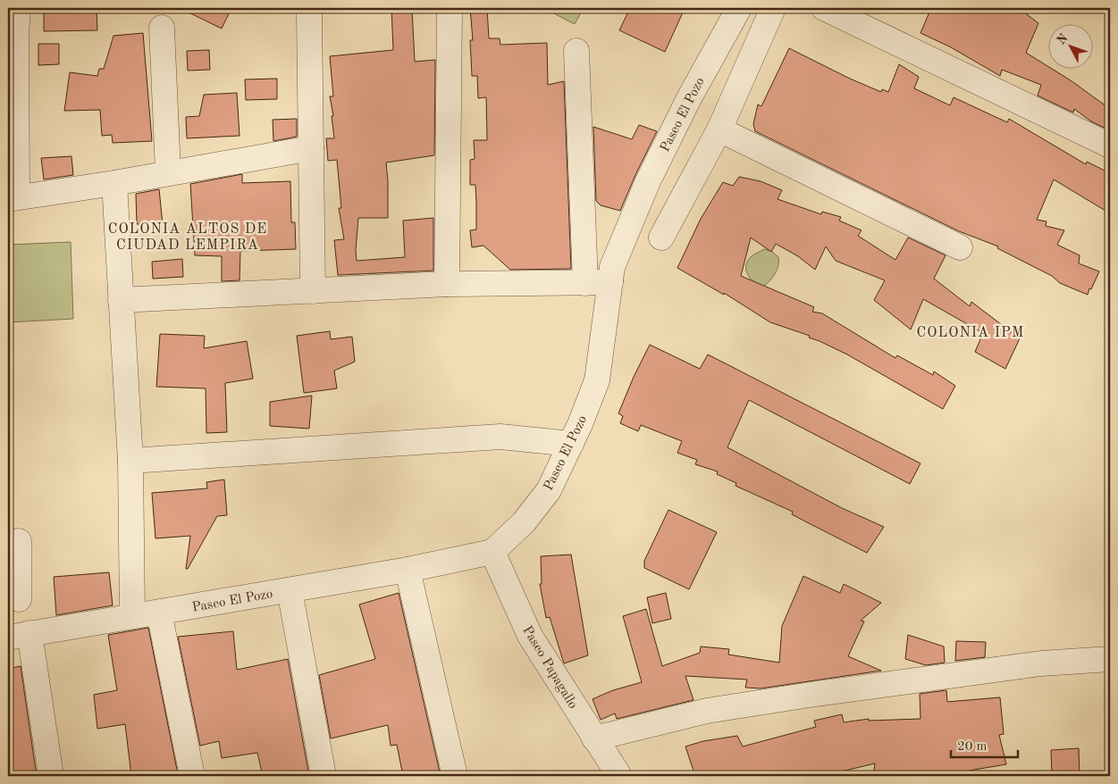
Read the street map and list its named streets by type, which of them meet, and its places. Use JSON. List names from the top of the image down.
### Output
{
  "streets": {
    "street": ["Paseo El Pozo", "Paseo Papagallo"]
  },
  "crossings": [
    ["Paseo El Pozo", "Paseo Papagallo"]
  ],
  "districts": ["COLONIA ALTOS DE CIUDAD LEMPIRA", "COLONIA IPM"],
  "scale_bar": "20 m",
  "north": "top left"
}
